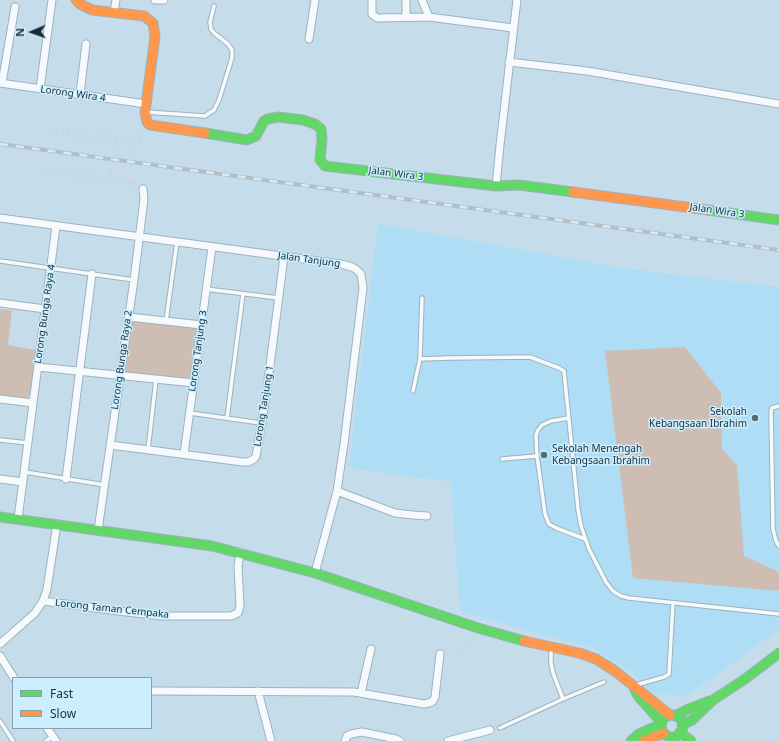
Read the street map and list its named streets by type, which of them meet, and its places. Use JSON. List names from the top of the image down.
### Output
{
  "streets": {
    "street": [
      "Lorong Wira 4",
      "Jalan Wira 3",
      "Jalan Tanjung",
      "Lorong Bunga Raya 4",
      "Lorong Tanjung 3",
      "Lorong Bunga Raya 2",
      "Lorong Tanjung 1",
      "Lorong Taman Cempaka"
    ]
  },
  "crossings": [
    ["Lorong Wira 4", "Jalan Wira 3"],
    ["Jalan Tanjung", "Lorong Bunga Raya 4"],
    ["Jalan Tanjung", "Lorong Tanjung 3"],
    ["Jalan Tanjung", "Lorong Bunga Raya 2"],
    ["Jalan Tanjung", "Lorong Tanjung 1"],
    ["Lorong Tanjung 3", "Lorong Tanjung 1"],
    ["Lorong Bunga Raya 2", "Lorong Tanjung 1"]
  ],
  "places": ["Sekolah Kebangsaan Ibrahim", "Sekolah Menengah Kebangsaan Ibrahim"],
  "legend": ["Fast", "Slow"],
  "north": "left"
}
